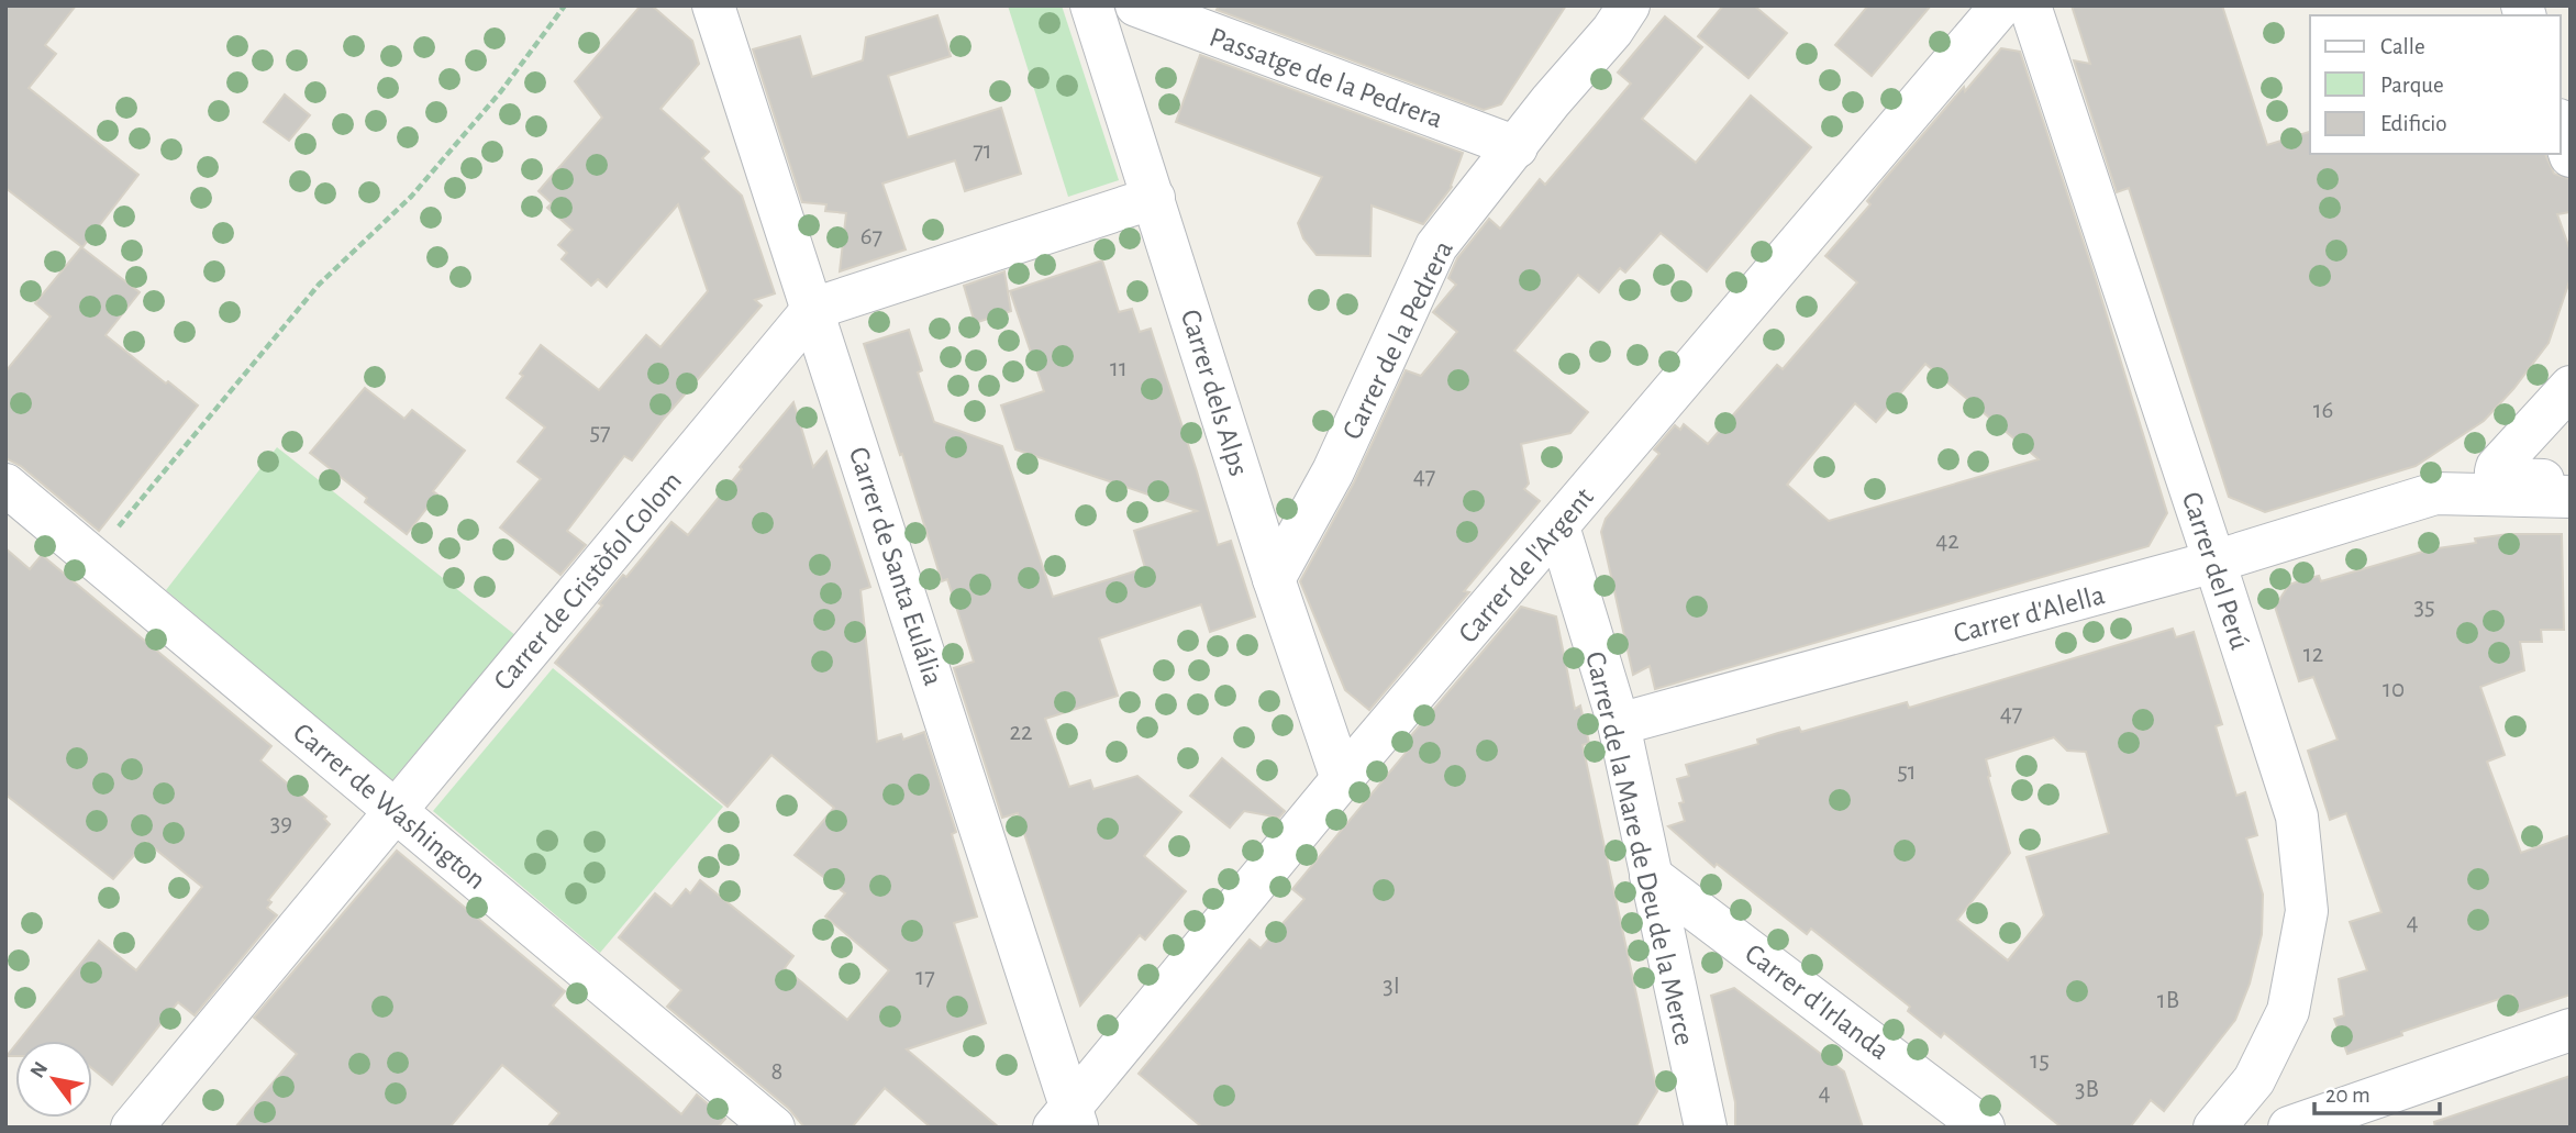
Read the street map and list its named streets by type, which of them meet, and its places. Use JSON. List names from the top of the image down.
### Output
{
  "streets": {
    "street": [
      "Passatge de la Pedrera",
      "Carrer de la Pedrera",
      "Carrer dels Alps",
      "Carrer de l'Argent",
      "Carrer de Santa Eulália",
      "Carrer del Perú",
      "Carrer de Cristòfol Colom",
      "Carrer d'Alella",
      "Carrer de Washington",
      "Carrer de la Mare de Deu de la Merce",
      "Carrer d'Irlanda"
    ]
  },
  "crossings": [
    ["Passatge de la Pedrera", "Carrer de la Pedrera"],
    ["Carrer de la Pedrera", "Carrer dels Alps"],
    ["Carrer dels Alps", "Carrer de l'Argent"],
    ["Carrer de l'Argent", "Carrer de Santa Eulália"],
    ["Carrer de l'Argent", "Carrer de la Mare de Deu de la Merce"],
    ["Carrer de Santa Eulália", "Carrer de Cristòfol Colom"],
    ["Carrer del Perú", "Carrer d'Alella"],
    ["Carrer de Cristòfol Colom", "Carrer de Washington"],
    ["Carrer d'Alella", "Carrer de la Mare de Deu de la Merce"],
    ["Carrer de la Mare de Deu de la Merce", "Carrer d'Irlanda"]
  ],
  "house_numbers": [
    "71",
    "67",
    "11",
    "16",
    "57",
    "47",
    "42",
    "35",
    "12",
    "10",
    "47",
    "22",
    "51",
    "39",
    "4",
    "17",
    "3I",
    "1B",
    "15",
    "8",
    "3B",
    "4"
  ],
  "legend": ["Calle", "Parque", "Edificio"],
  "scale_bar": "20 m",
  "north": "top left"
}
